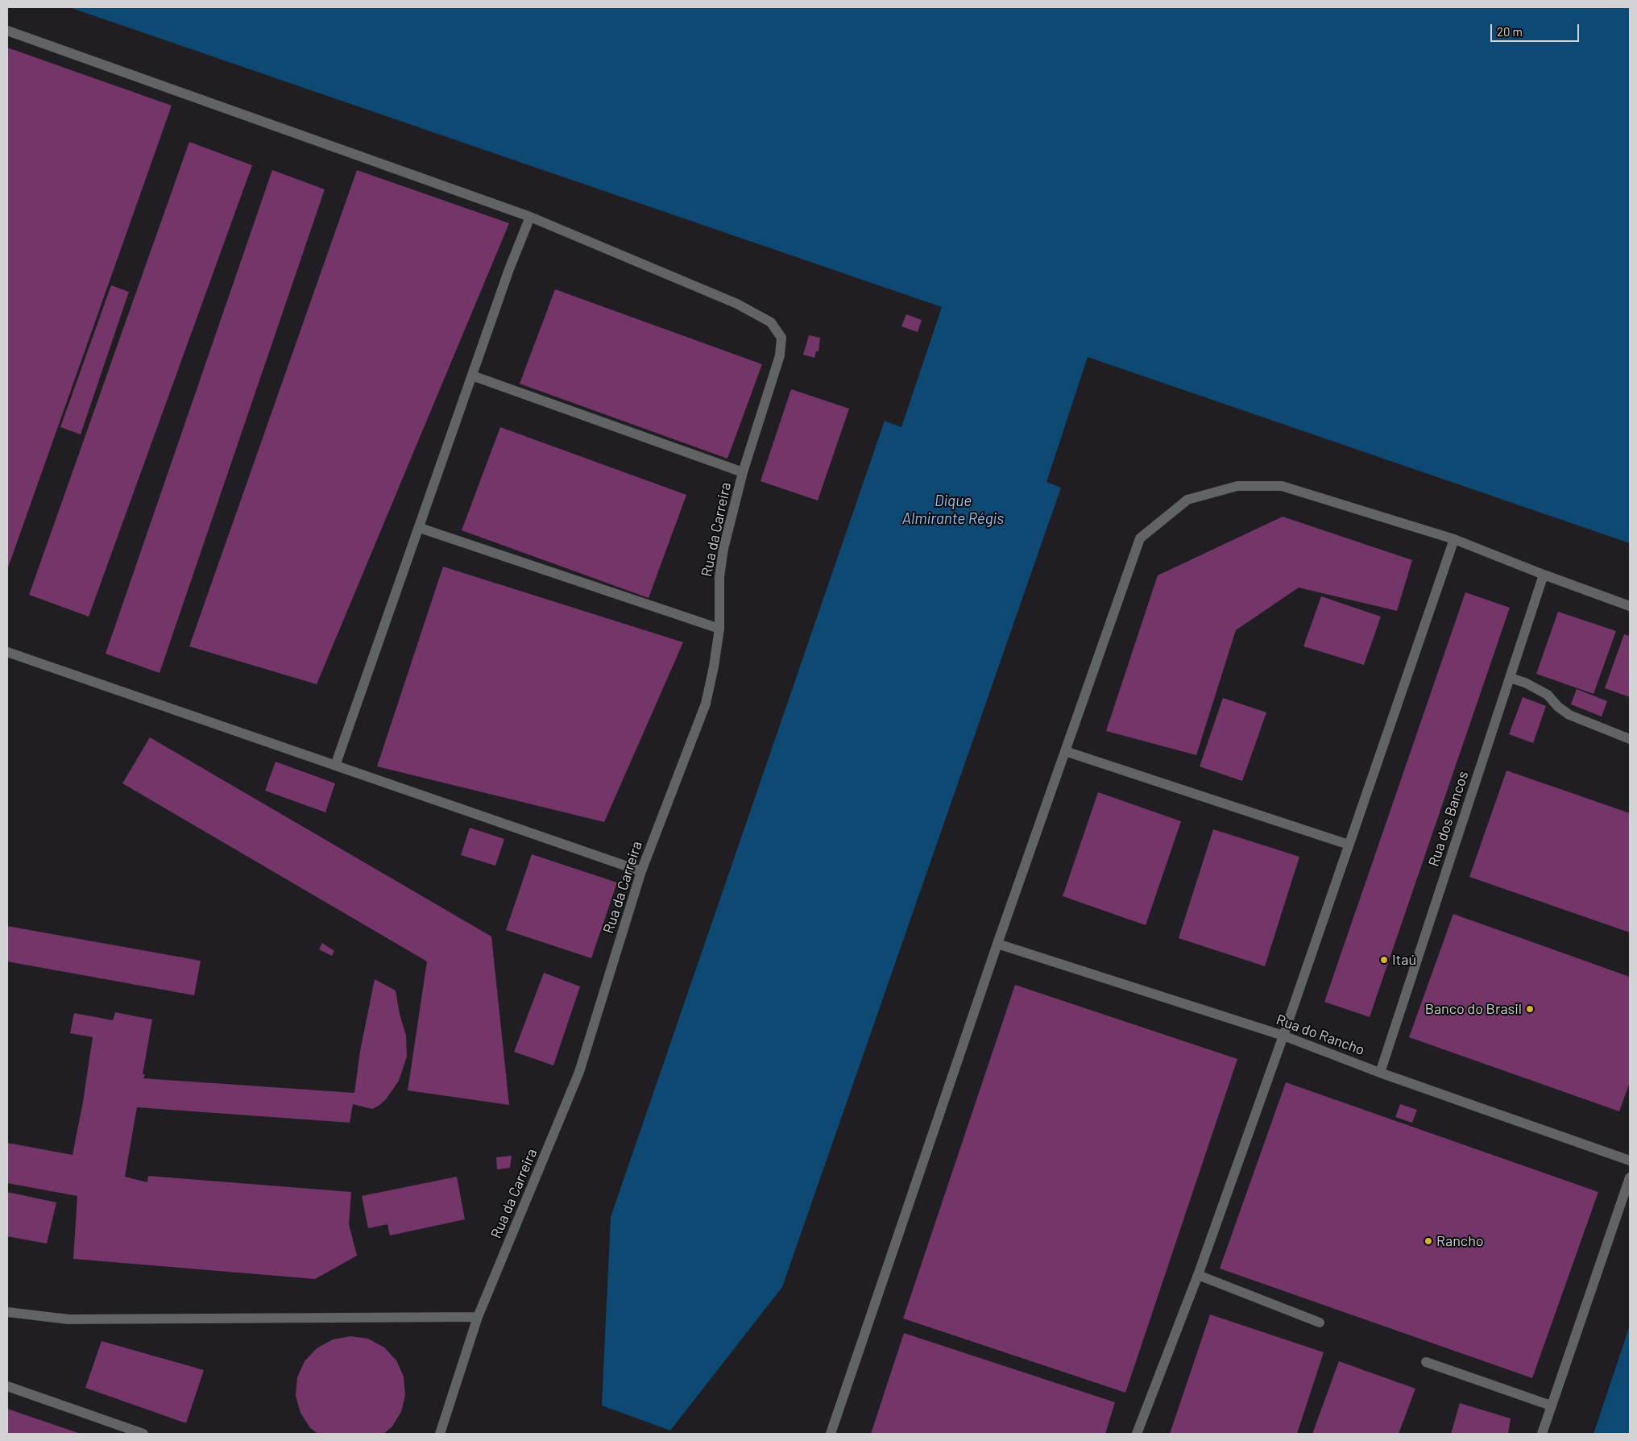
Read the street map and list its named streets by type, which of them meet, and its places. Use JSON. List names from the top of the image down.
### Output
{
  "streets": {
    "lane": ["Rua da Carreira", "Rua dos Bancos", "Rua do Rancho"]
  },
  "crossings": [
    ["Rua dos Bancos", "Rua do Rancho"]
  ],
  "water": ["Dique Almirante Régis"],
  "places": ["Itaú", "Banco do Brasil", "Rancho"],
  "scale_bar": "20 m"
}
